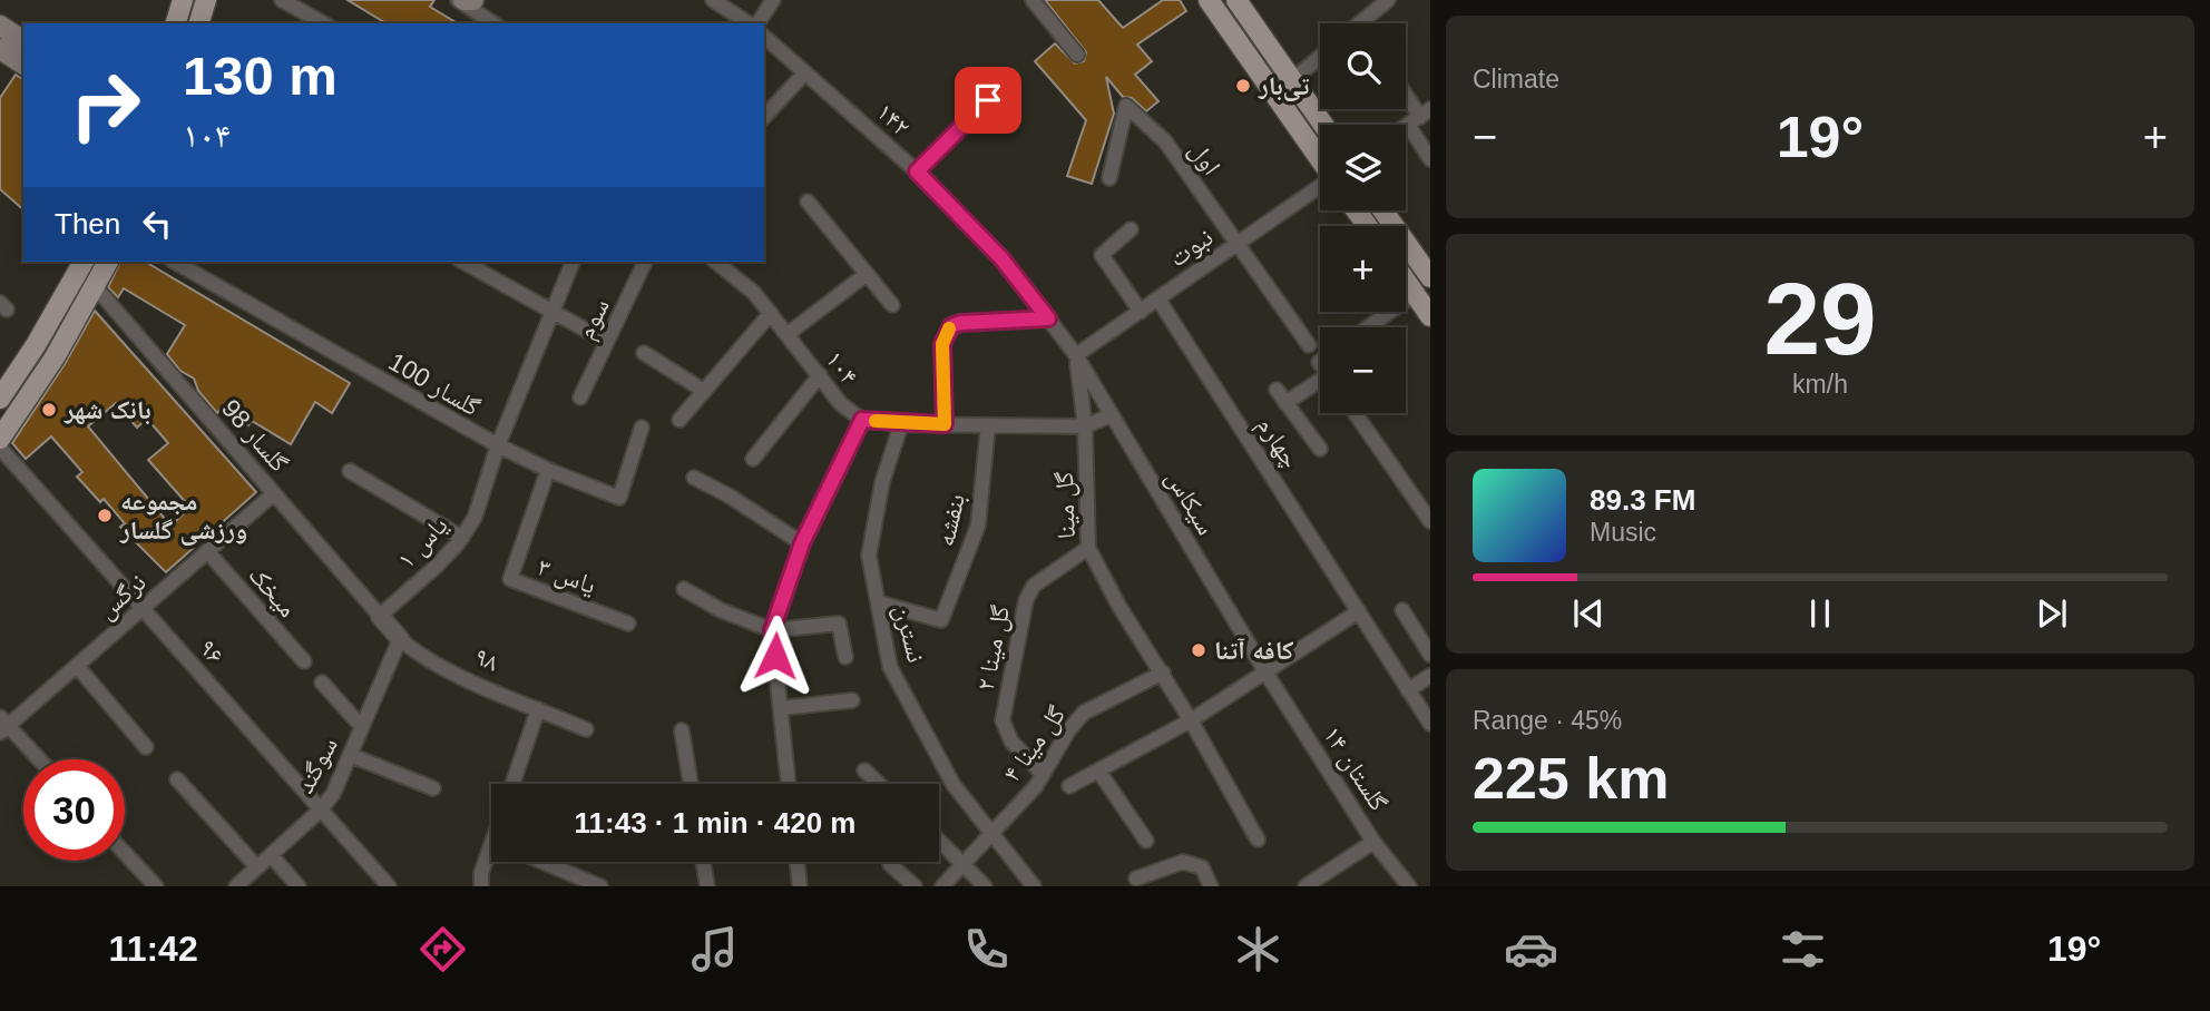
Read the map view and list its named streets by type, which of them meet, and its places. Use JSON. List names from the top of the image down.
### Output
{
  "streets": {
    "street": [
      "۱۴۲",
      "اول",
      "نبوت",
      "سوم",
      "۱۰۴",
      "گلسار 100",
      "گلسار 98",
      "چهارم",
      "سیکاس",
      "گل مینا",
      "بنفشه",
      "یاس ۱",
      "یاس ۳",
      "میخک",
      "نرگس",
      "نسترن",
      "گل مینا ۲",
      "۹۶",
      "۹۸",
      "گل مینا ۴",
      "سوگند",
      "گلستان ۱۴"
    ]
  },
  "crossings": [
    ["۱۴۲", "نبوت"],
    ["۱۴۲", "سیکاس"],
    ["۱۴۲", "گل مینا"],
    ["اول", "نبوت"],
    ["نبوت", "چهارم"],
    ["نبوت", "سیکاس"],
    ["نبوت", "گل مینا"],
    ["۱۰۴", "سیکاس"],
    ["۱۰۴", "گل مینا"],
    ["۱۰۴", "بنفشه"],
    ["۱۰۴", "نسترن"],
    ["گلسار 100", "یاس ۱"],
    ["گلسار 100", "یاس ۳"],
    ["گلسار 98", "یاس ۱"],
    ["گلسار 98", "نرگس"],
    ["گلسار 98", "۹۸"],
    ["سیکاس", "گل مینا"],
    ["سیکاس", "گلستان ۱۴"],
    ["گل مینا", "گل مینا ۲"],
    ["گل مینا", "گل مینا ۴"],
    ["بنفشه", "نسترن"],
    ["یاس ۱", "۹۸"],
    ["میخک", "نرگس"],
    ["نرگس", "۹۶"],
    ["نسترن", "گل مینا ۴"],
    ["گل مینا ۲", "گل مینا ۴"],
    ["۹۶", "سوگند"],
    ["۹۸", "سوگند"]
  ],
  "places": [
    "تی‌بار",
    "بانک شهر",
    "مجموعه ورزشی گلسار",
    "کافه آتنا"
  ],
  "page": {
    "tile": [
      "Climate",
      ["29", "km/h"],
      ["Range · 45%", "225 km"]
    ],
    "map_buttons": ["+", "−"],
    "turn": ["130 m", "۱۰۴"],
    "heat": ["−", "19°", "+"],
    "then": "Then",
    "song": ["89.3 FM", "Music"],
    "limit": "30",
    "trip": "11:43 · 1 min · 420 m",
    "tabs": ["11:42", "19°"]
  }
}
